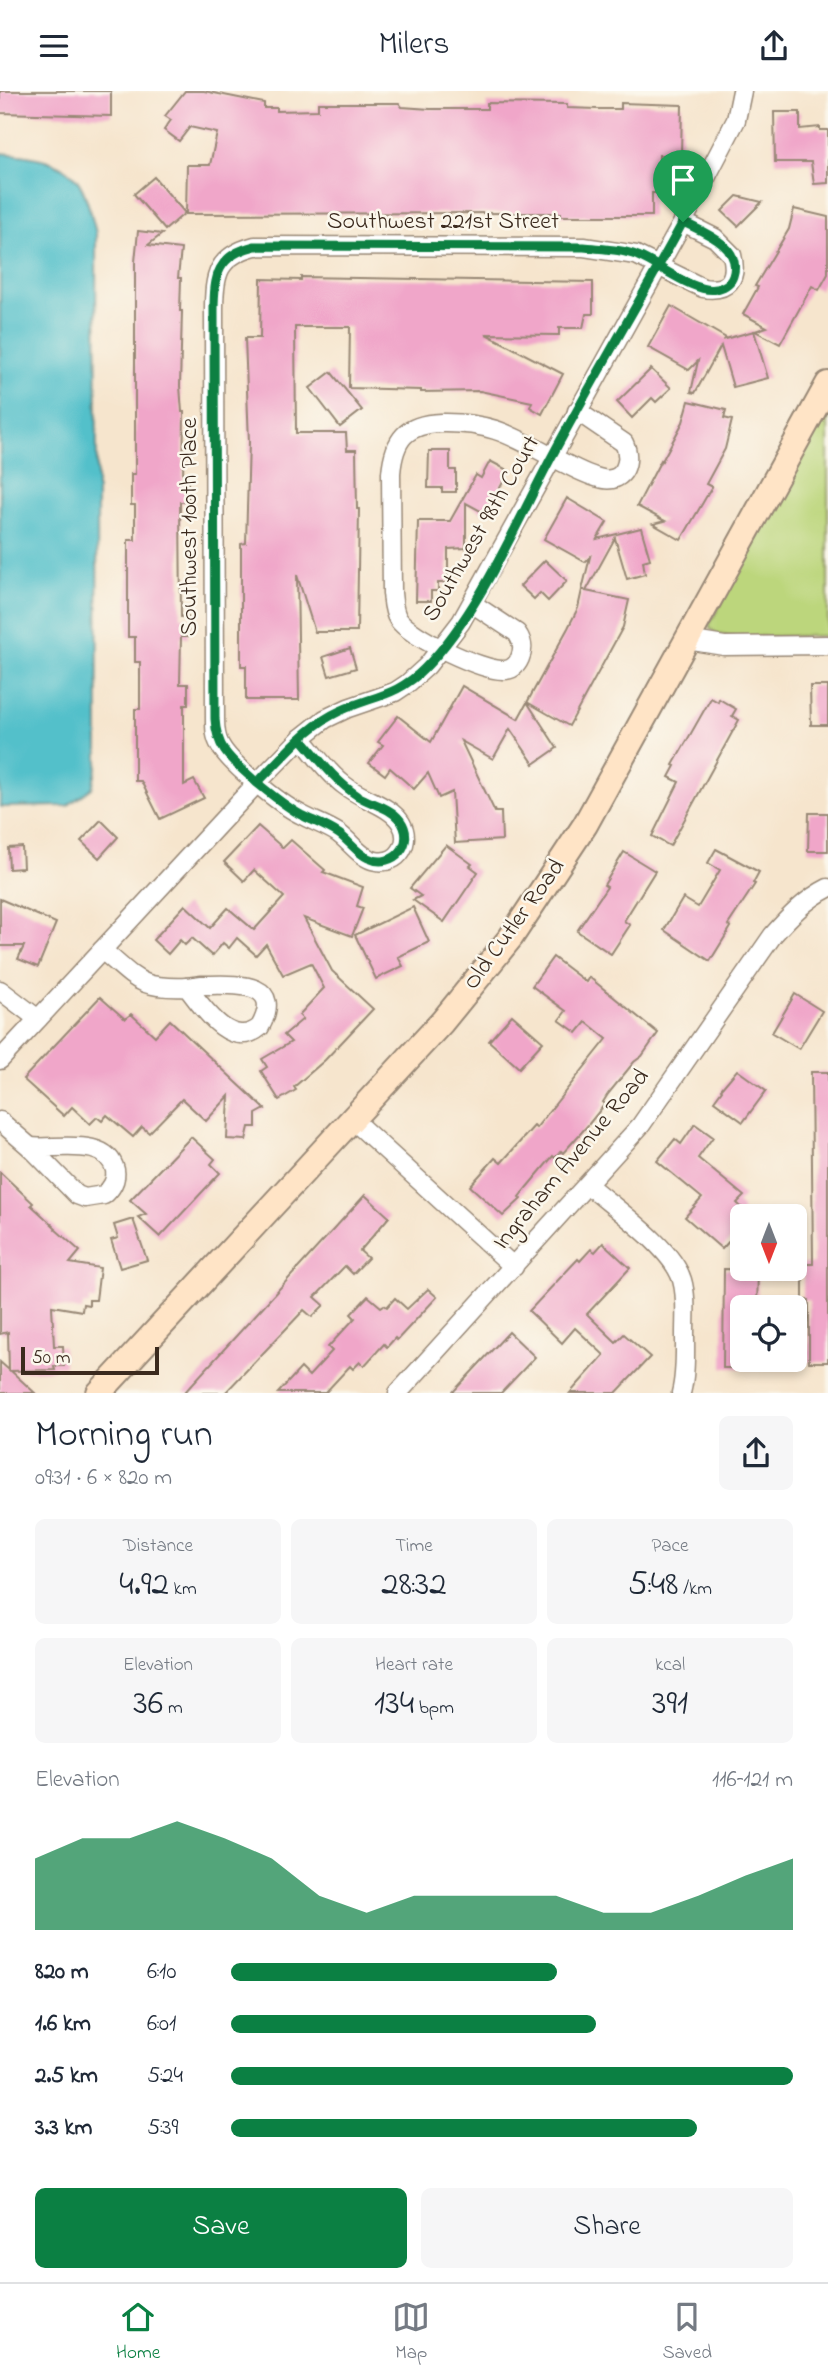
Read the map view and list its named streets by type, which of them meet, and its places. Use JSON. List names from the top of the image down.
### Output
{
  "streets": {
    "street": [
      "Southwest 221st Street",
      "Southwest 100th Place",
      "Southwest 98th Court",
      "Old Cutler Road",
      "Ingraham Avenue Road"
    ]
  },
  "crossings": [
    ["Southwest 221st Street", "Southwest 100th Place"],
    ["Southwest 221st Street", "Southwest 98th Court"],
    ["Southwest 100th Place", "Southwest 98th Court"]
  ],
  "scale_bar": "50 m",
  "north": "bottom",
  "page": {
    "header": "Milers",
    "scale": "50 m",
    "heading": ["Morning run", "09:31 · 6 × 820 m"],
    "stats": [
      ["Distance", "4.92 km"],
      ["Time", "28:32"],
      ["Pace", "5:48 /km"],
      ["Elevation", "36 m"],
      ["Heart rate", "134 bpm"],
      ["kcal", "391"]
    ],
    "chart": ["Elevation", "116–121 m"],
    "list": [
      {
        "name": "820 m",
        "note": "6:10"
      },
      {
        "name": "1.6 km",
        "note": "6:01"
      },
      {
        "name": "2.5 km",
        "note": "5:24"
      },
      {
        "name": "3.3 km",
        "note": "5:39"
      }
    ],
    "buttons": ["Save", "Share"],
    "tabs": ["Home", "Map", "Saved"]
  }
}
